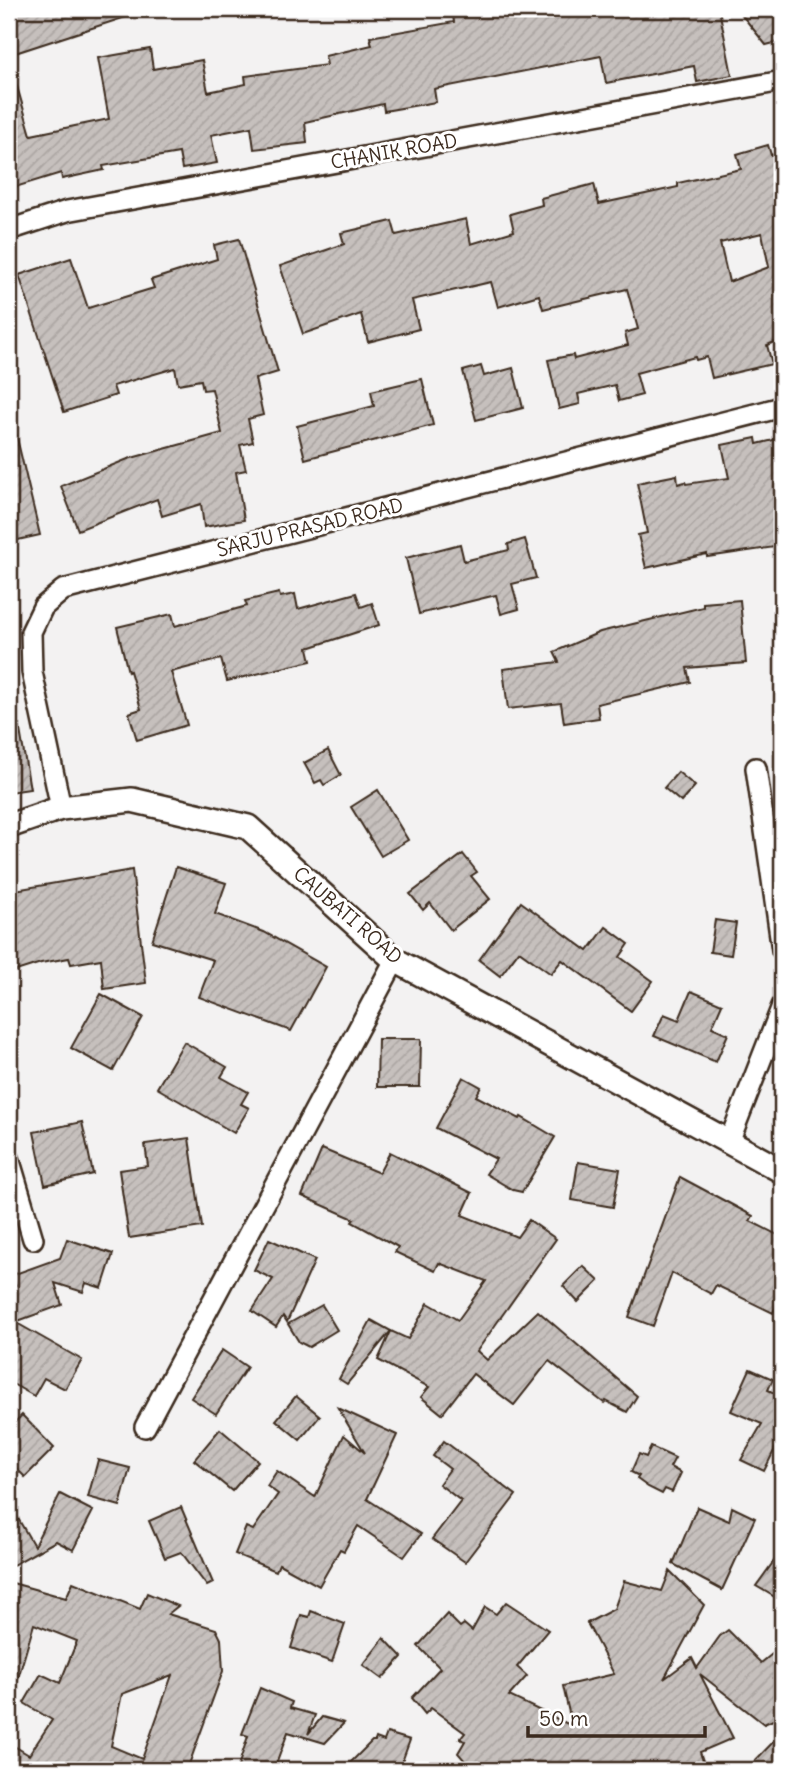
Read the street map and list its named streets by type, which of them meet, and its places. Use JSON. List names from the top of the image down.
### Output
{
  "streets": {
    "street": ["CHANIK ROAD", "SARJU PRASAD ROAD", "CAUBATI ROAD"]
  },
  "crossings": [
    ["SARJU PRASAD ROAD", "CAUBATI ROAD"]
  ],
  "scale_bar": "50 m"
}
